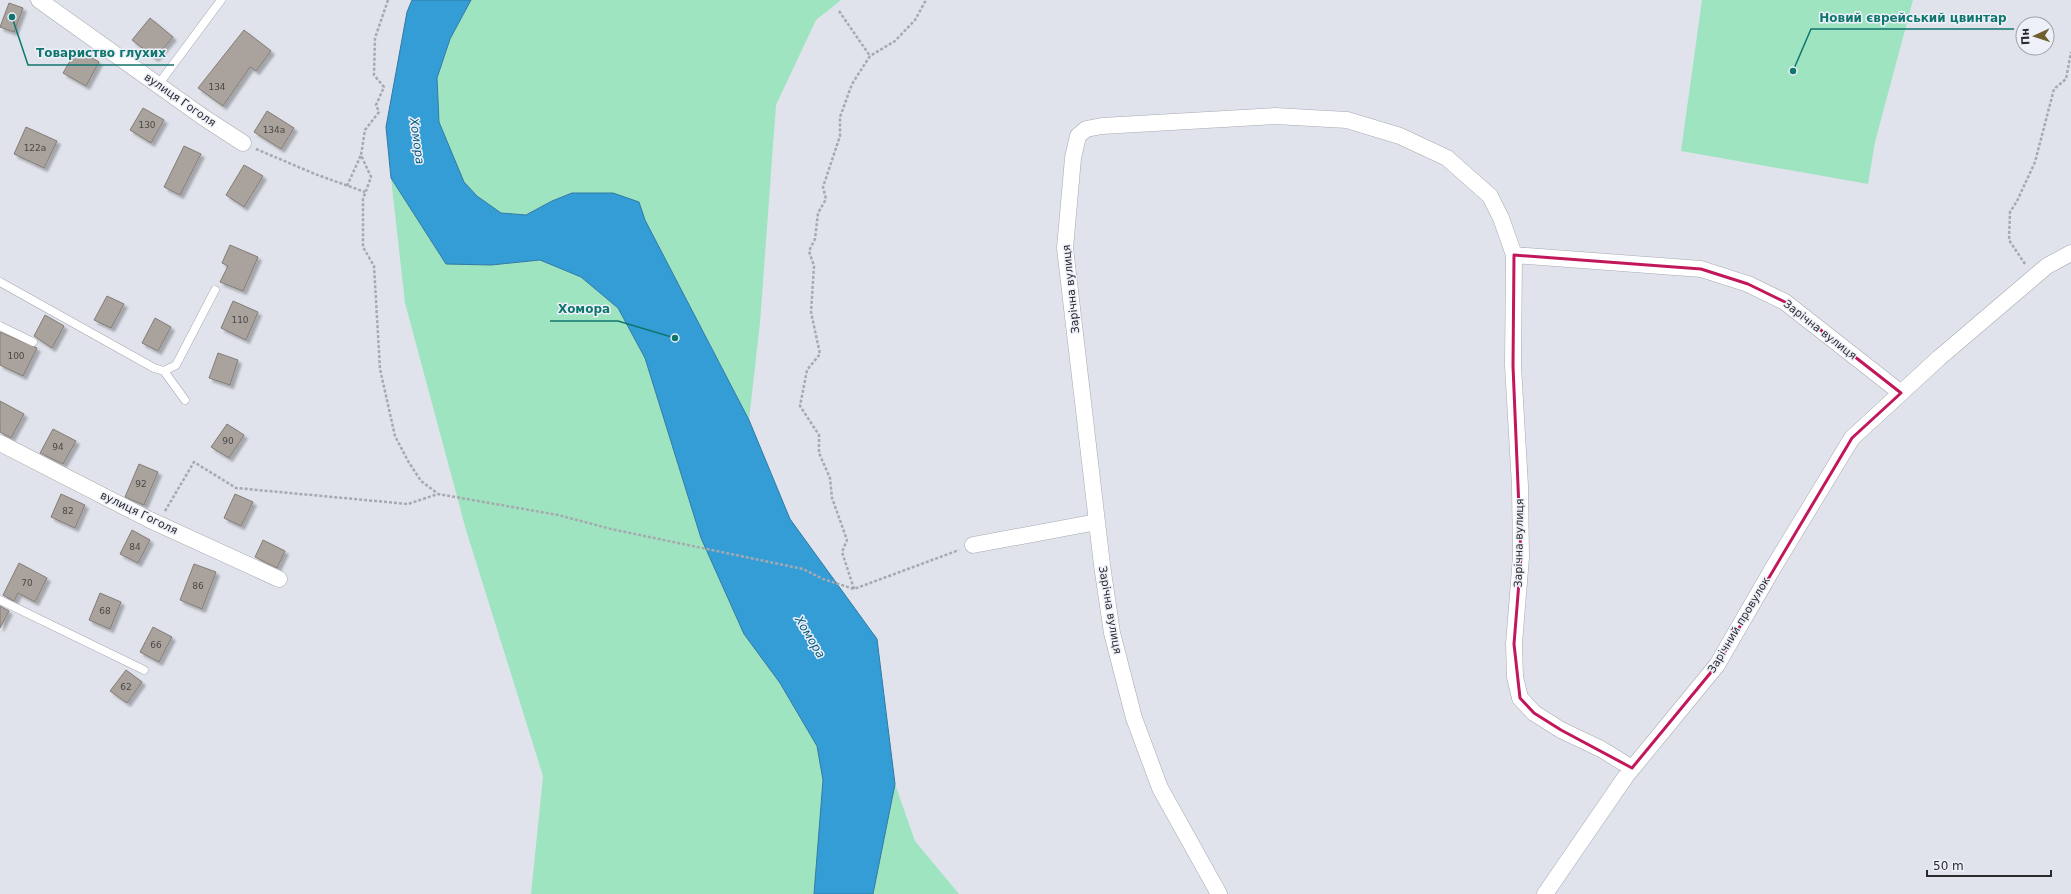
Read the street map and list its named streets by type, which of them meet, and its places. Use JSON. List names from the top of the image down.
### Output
{
  "streets": {
    "street": ["вулиця Гоголя", "Зарічна вулиця", "Зарічний провулок"]
  },
  "crossings": [
    ["Зарічна вулиця", "Зарічний провулок"]
  ],
  "water": ["Хомора"],
  "places": ["Товариство глухих", "Новий єврейський цвинтар", "Хомора"],
  "house_numbers": [
    "134",
    "130",
    "134а",
    "122а",
    "110",
    "100",
    "90",
    "94",
    "92",
    "82",
    "84",
    "70",
    "86",
    "68",
    "66",
    "62"
  ],
  "scale_bar": "50 m",
  "north": "left"
}
